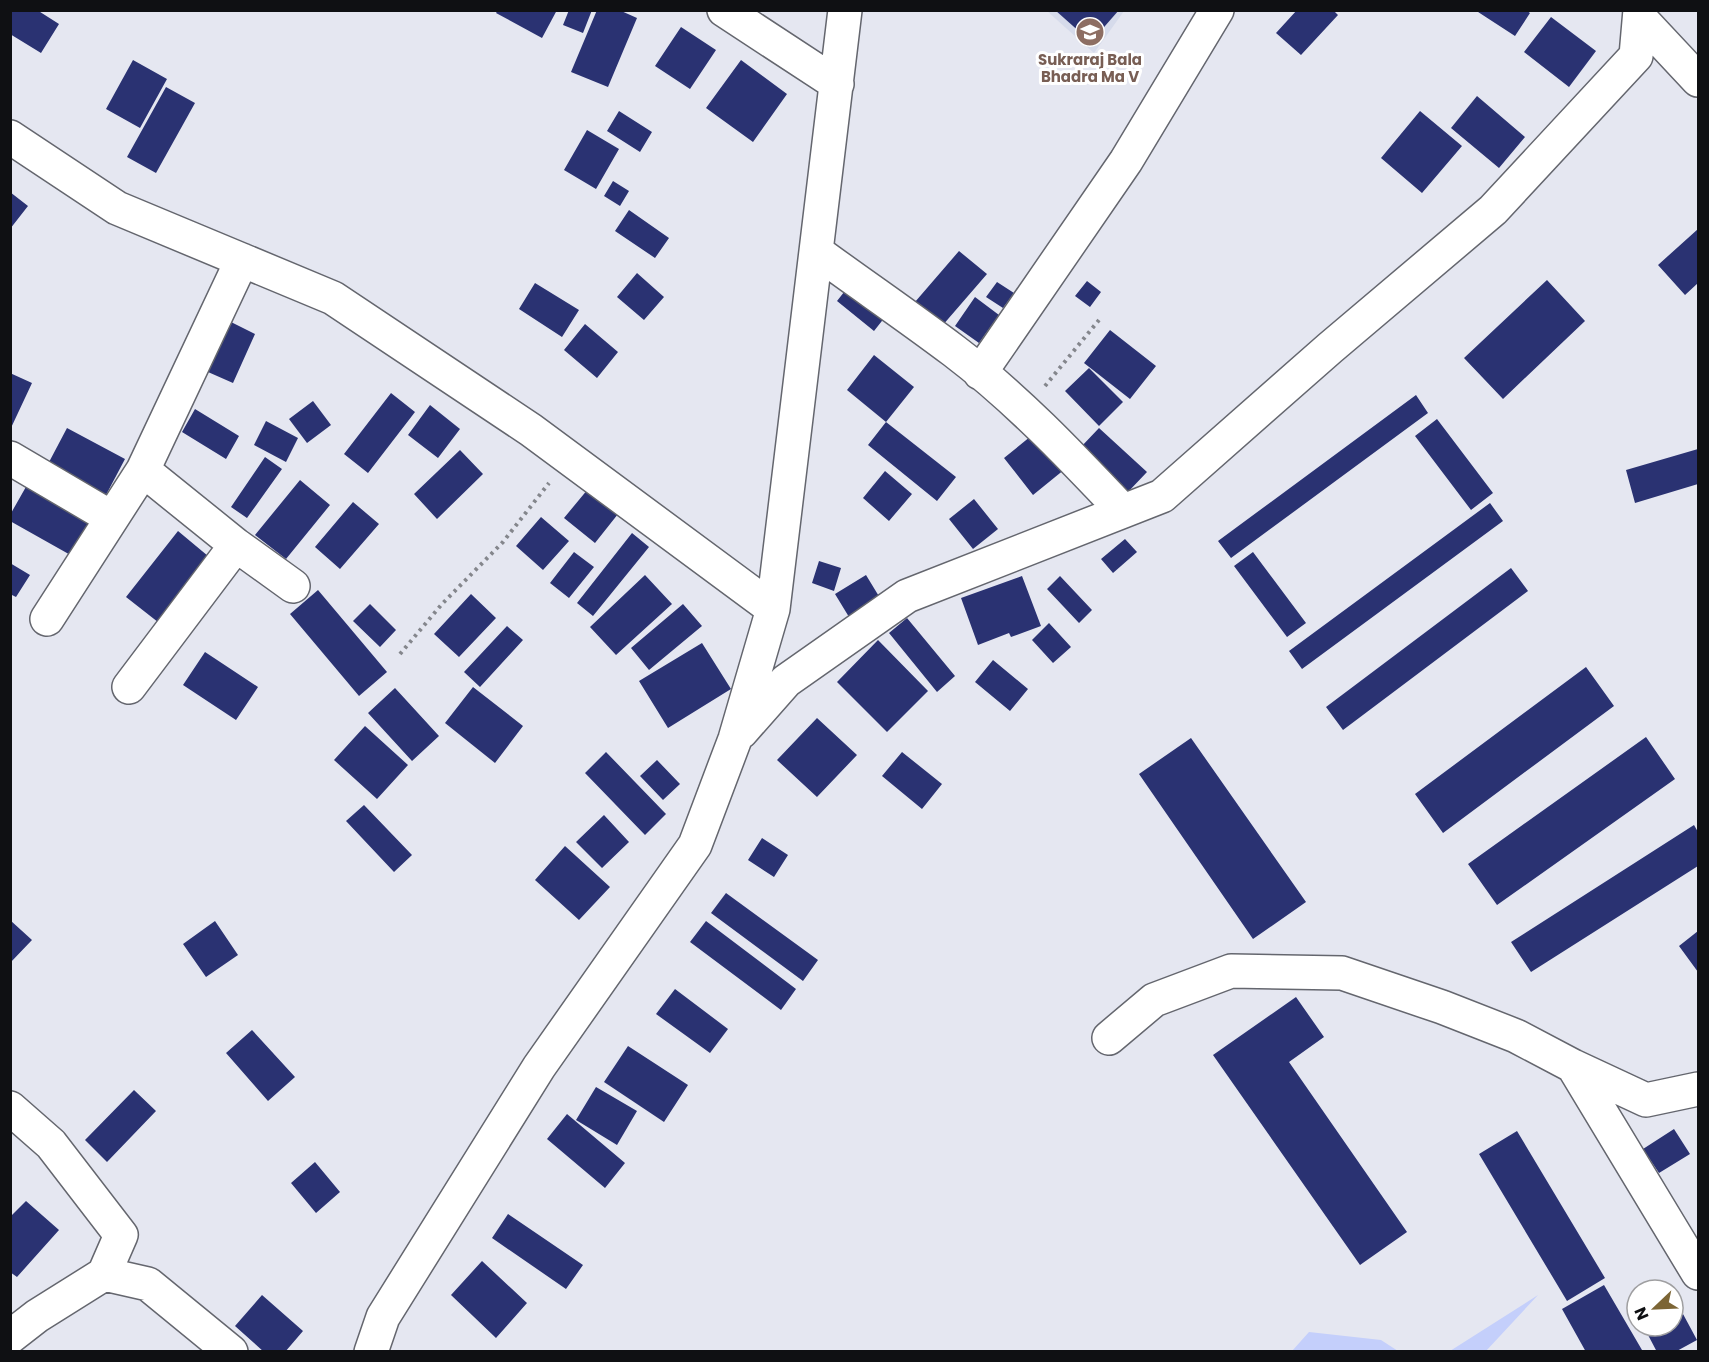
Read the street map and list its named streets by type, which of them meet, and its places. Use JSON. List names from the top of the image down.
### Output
{
  "places": {
    "school or university": ["Sukraraj Bala Bhadra Ma V"]
  },
  "north": "bottom left"
}
